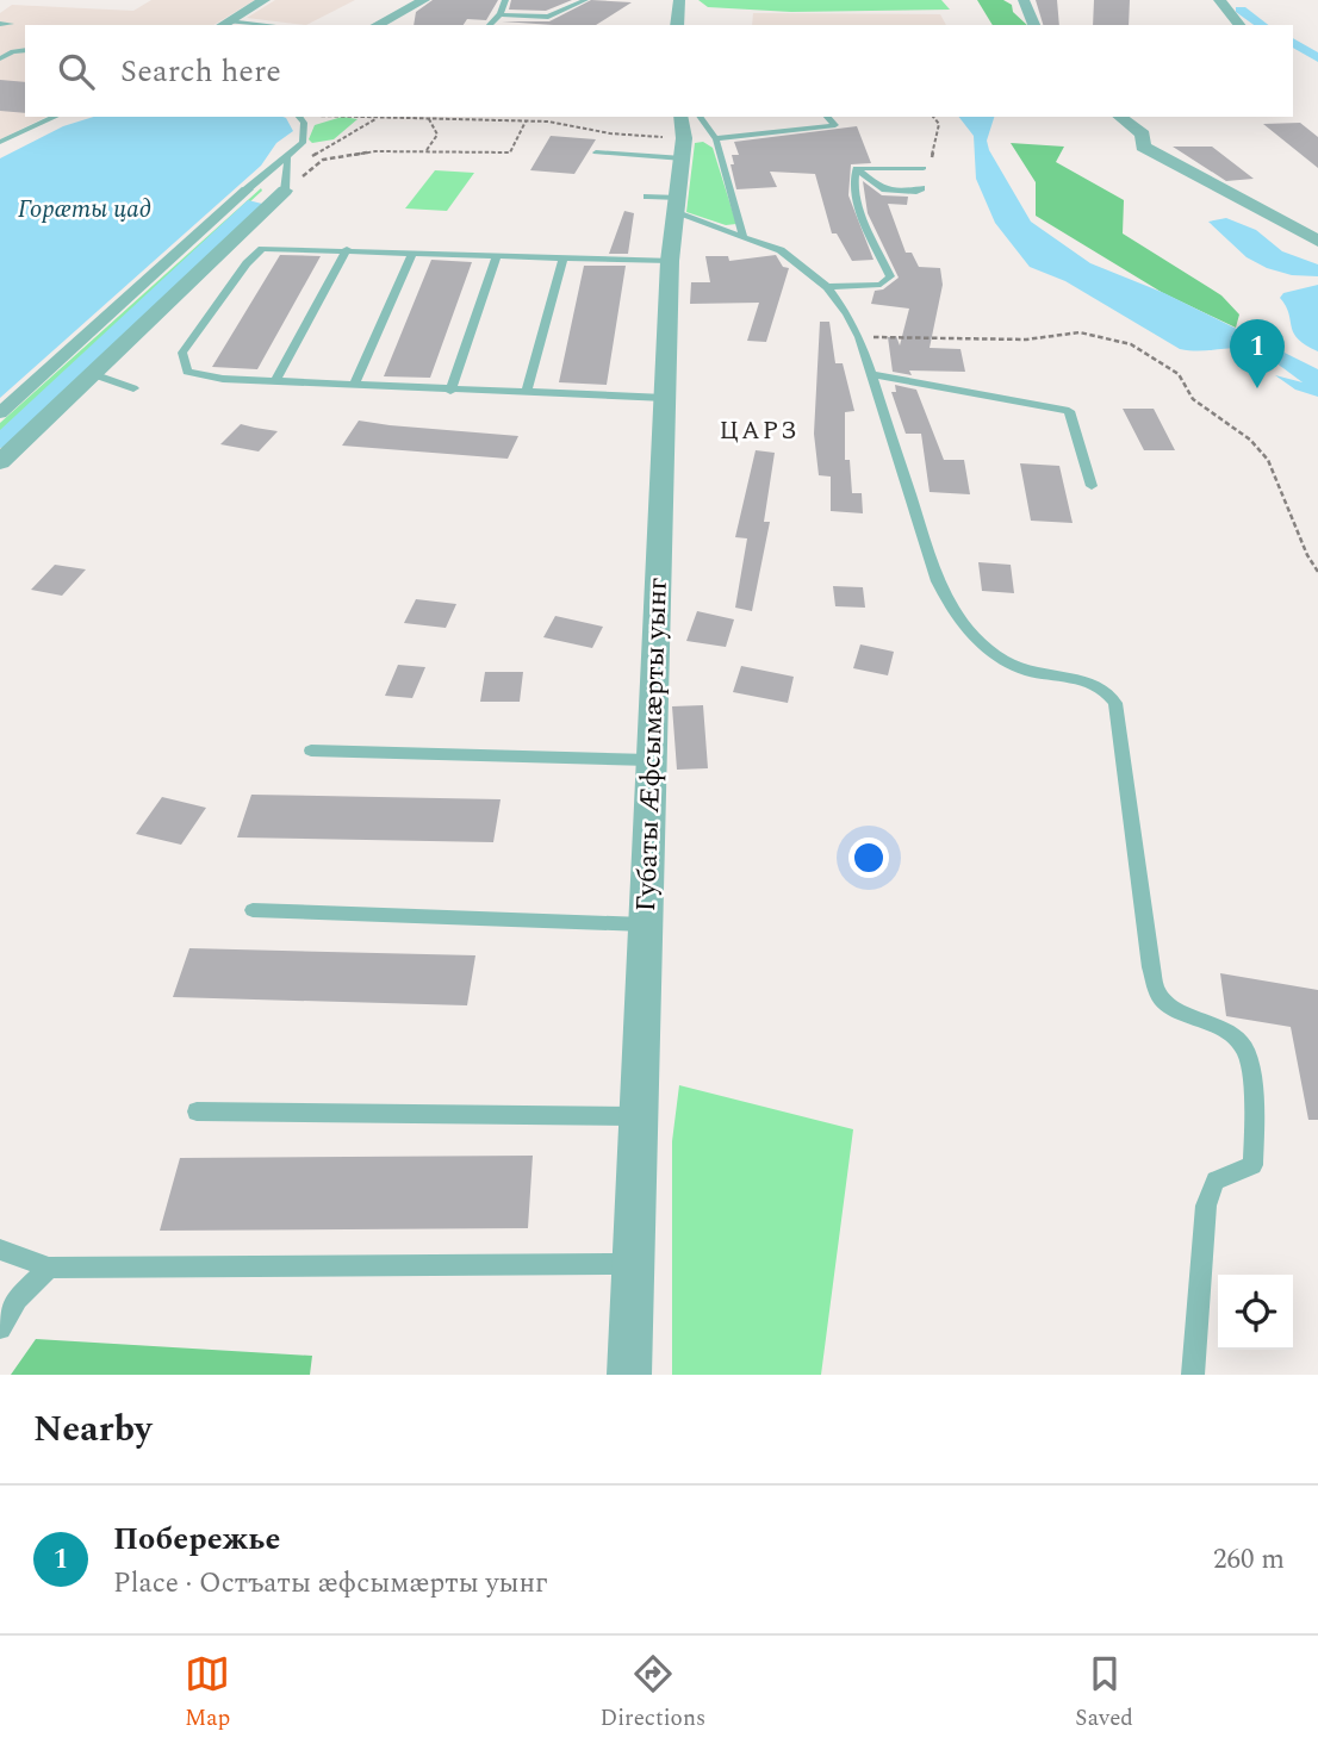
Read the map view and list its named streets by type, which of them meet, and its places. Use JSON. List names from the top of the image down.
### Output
{
  "streets": {
    "street": ["Губаты Æфсымæрты уынг"]
  },
  "districts": ["ЦАРЗ"],
  "water": ["Горӕты цад"],
  "page": {
    "search": "Search here",
    "pins": "1",
    "heading": "Nearby",
    "list": [
      {
        "mark": "1",
        "name": "Побережье",
        "note": "Place · Остъаты æфсымæрты уынг",
        "value": "260 m"
      }
    ],
    "nav": ["Map", "Directions", "Saved"]
  }
}
